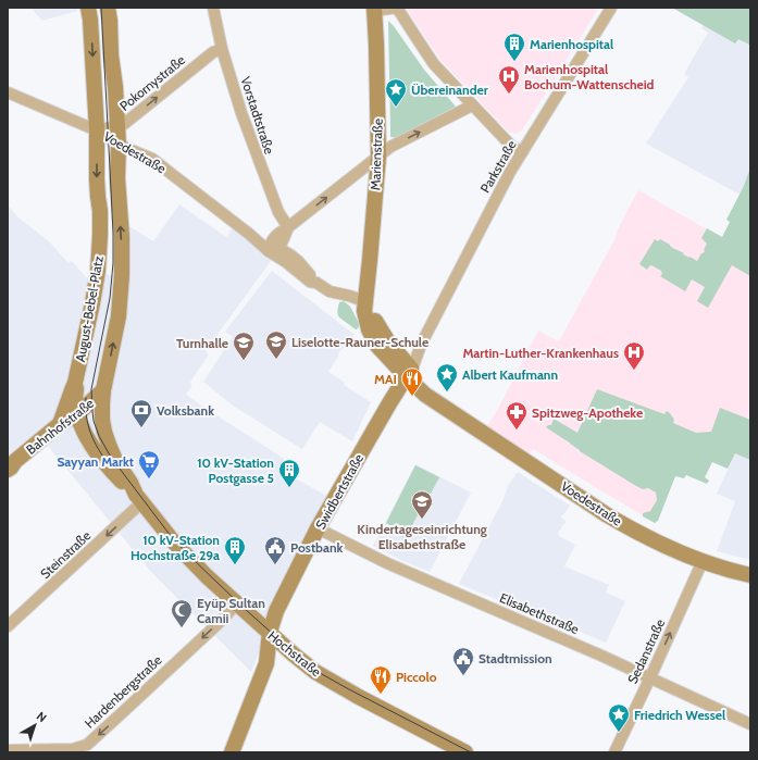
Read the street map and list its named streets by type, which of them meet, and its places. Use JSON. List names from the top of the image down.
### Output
{
  "streets": {
    "street": [
      "Pokornystraße",
      "Vorstadtstraße",
      "Voedestraße",
      "Marienstraße",
      "Parkstraße",
      "August-Bebel-Platz",
      "Bahnhofstraße",
      "Swidbertstraße",
      "Steinstraße",
      "Elisabethstraße",
      "Sedanstraße",
      "Hochstraße",
      "Hardenbergstraße"
    ]
  },
  "crossings": [
    ["Pokornystraße", "Vorstadtstraße"],
    ["Pokornystraße", "Voedestraße"],
    ["Pokornystraße", "August-Bebel-Platz"],
    ["Voedestraße", "Marienstraße"],
    ["Voedestraße", "Parkstraße"],
    ["Voedestraße", "August-Bebel-Platz"],
    ["Voedestraße", "Swidbertstraße"],
    ["Voedestraße", "Sedanstraße"],
    ["Parkstraße", "Swidbertstraße"],
    ["August-Bebel-Platz", "Bahnhofstraße"],
    ["August-Bebel-Platz", "Hochstraße"],
    ["Bahnhofstraße", "Hochstraße"],
    ["Swidbertstraße", "Elisabethstraße"],
    ["Swidbertstraße", "Hochstraße"],
    ["Steinstraße", "Hochstraße"],
    ["Elisabethstraße", "Sedanstraße"],
    ["Hochstraße", "Hardenbergstraße"]
  ],
  "one_way": [
    "Pokornystraße",
    "Steinstraße",
    "Sedanstraße",
    "Hardenbergstraße"
  ],
  "places": {
    "building": ["Marienhospital", "10 kV-Station Postgasse 5", "10 kV-Station Hochstraße 29a"],
    "hospital": ["Marienhospital Bochum-Wattenscheid", "Martin-Luther-Krankenhaus"],
    "place": ["Übereinander", "Albert Kaufmann", "Friedrich Wessel"],
    "school or university": ["Liselotte-Rauner-Schule", "Turnhalle", "Kindertageseinrichtung Elisabethstraße"],
    "restaurant": ["MAI", "Piccolo"],
    "bank": ["Volksbank"],
    "pharmacy": ["Spitzweg-Apotheke"],
    "supermarket": ["Sayyan Markt"],
    "public building": ["Postbank", "Stadtmission"],
    "mosque": ["Eyüp Sultan Camii"]
  },
  "north": "top right"
}
